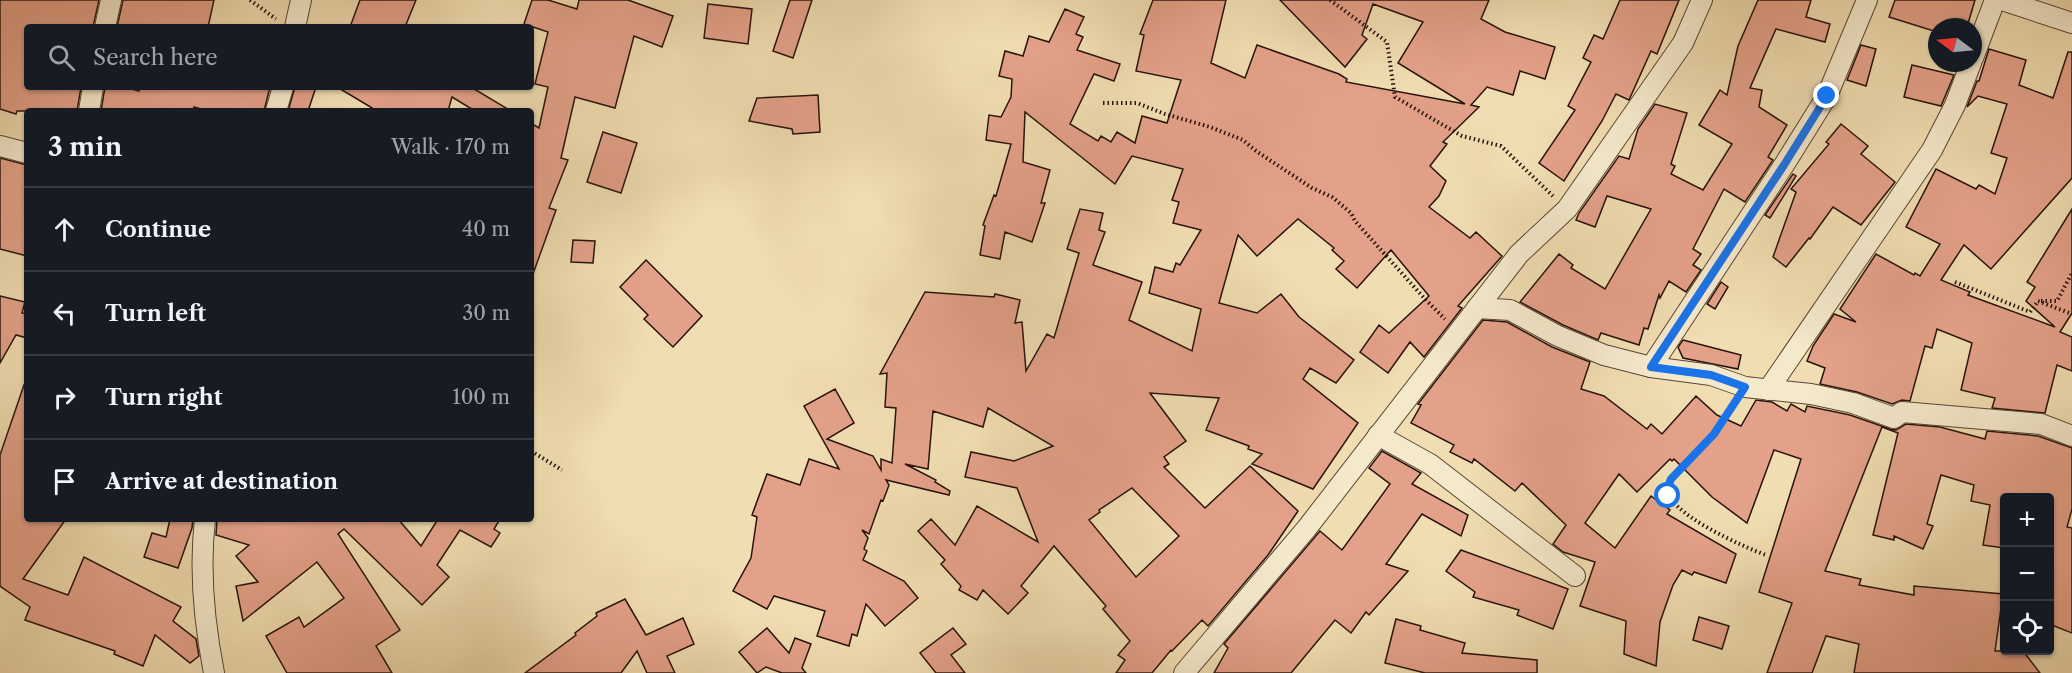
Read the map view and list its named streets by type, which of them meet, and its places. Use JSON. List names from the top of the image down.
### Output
{
  "north": "left",
  "page": {
    "search": "Search here",
    "heading": ["3 min", "Walk · 170 m"],
    "list": [
      ["Continue", "40 m"],
      ["Turn left", "30 m"],
      ["Turn right", "100 m"],
      "Arrive at destination"
    ],
    "map_buttons": ["+", "−"]
  }
}
